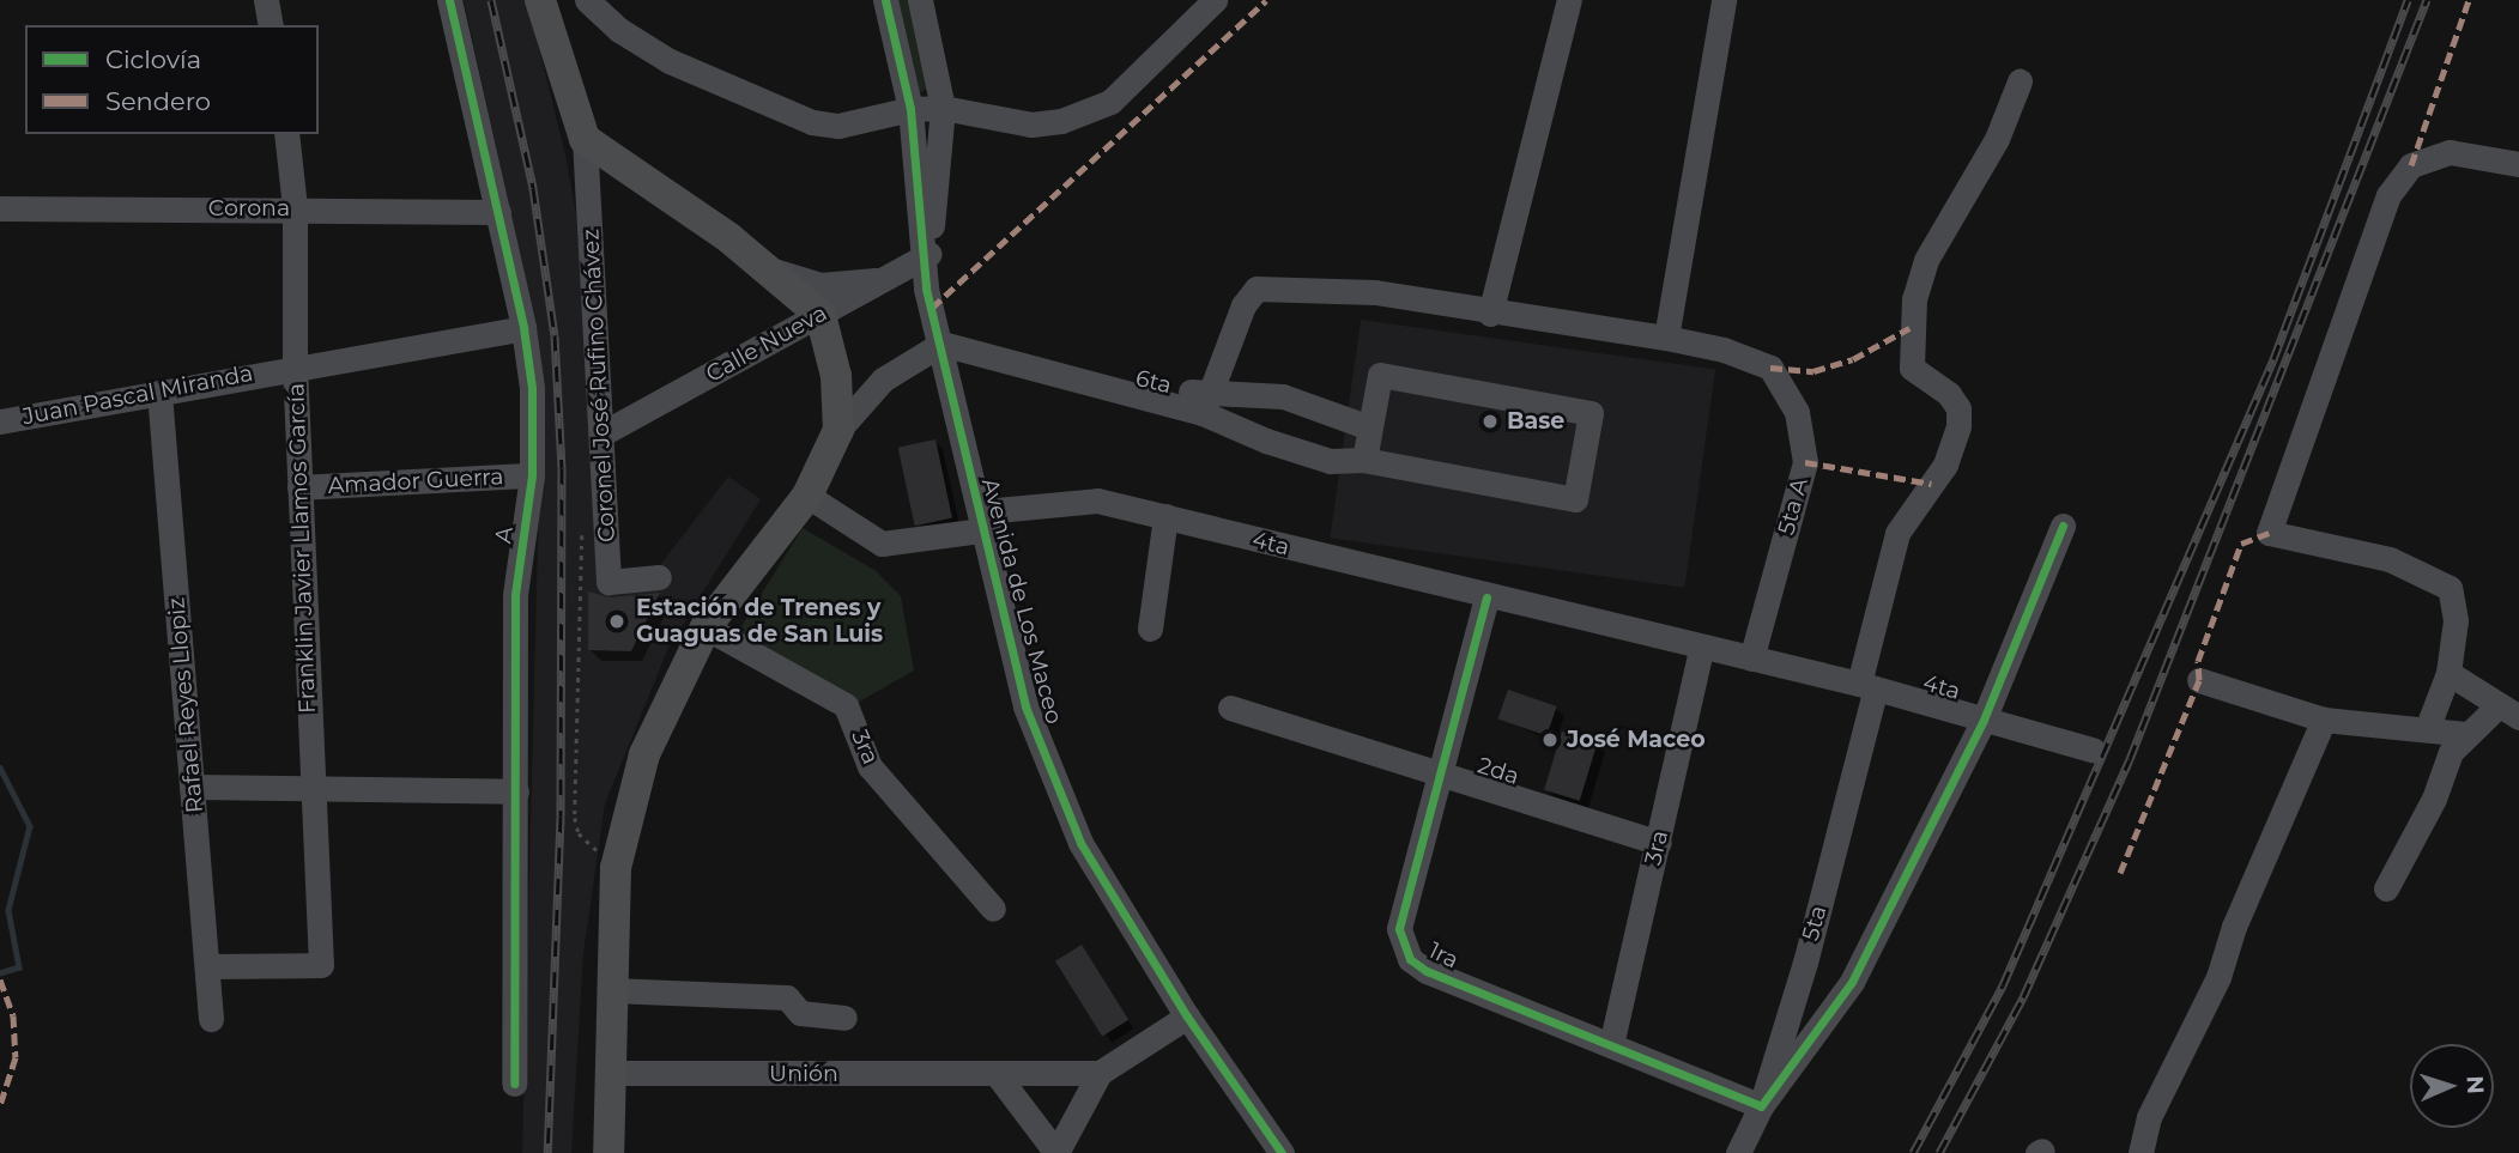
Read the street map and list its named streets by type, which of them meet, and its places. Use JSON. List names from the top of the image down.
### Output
{
  "streets": {
    "main road": ["Coronel José Rufino Chávez"],
    "street": [
      "Corona",
      "Calle Nueva",
      "6ta",
      "Juan Pascal Miranda",
      "Amador Guerra",
      "5ta A",
      "A",
      "4ta",
      "Franklin Javier Llamos García",
      "Avenida de Los Maceo",
      "Rafael Reyes Llopiz",
      "3ra",
      "2da",
      "5ta",
      "1ra",
      "Unión"
    ]
  },
  "crossings": [
    ["Corona", "A"],
    ["Corona", "Franklin Javier Llamos García"],
    ["Calle Nueva", "Coronel José Rufino Chávez"],
    ["Calle Nueva", "Avenida de Los Maceo"],
    ["6ta", "5ta A"],
    ["6ta", "Avenida de Los Maceo"],
    ["Juan Pascal Miranda", "A"],
    ["Juan Pascal Miranda", "Franklin Javier Llamos García"],
    ["Juan Pascal Miranda", "Rafael Reyes Llopiz"],
    ["Amador Guerra", "A"],
    ["Amador Guerra", "Franklin Javier Llamos García"],
    ["5ta A", "4ta"],
    ["4ta", "Avenida de Los Maceo"],
    ["4ta", "3ra"],
    ["4ta", "5ta"],
    ["4ta", "1ra"],
    ["Franklin Javier Llamos García", "Rafael Reyes Llopiz"],
    ["3ra", "2da"],
    ["3ra", "1ra"],
    ["2da", "1ra"],
    ["5ta", "1ra"]
  ],
  "places": ["Base", "Estación de Trenes y Guaguas de San Luis", "José Maceo"],
  "legend": ["Ciclovía", "Sendero"],
  "north": "right"
}
